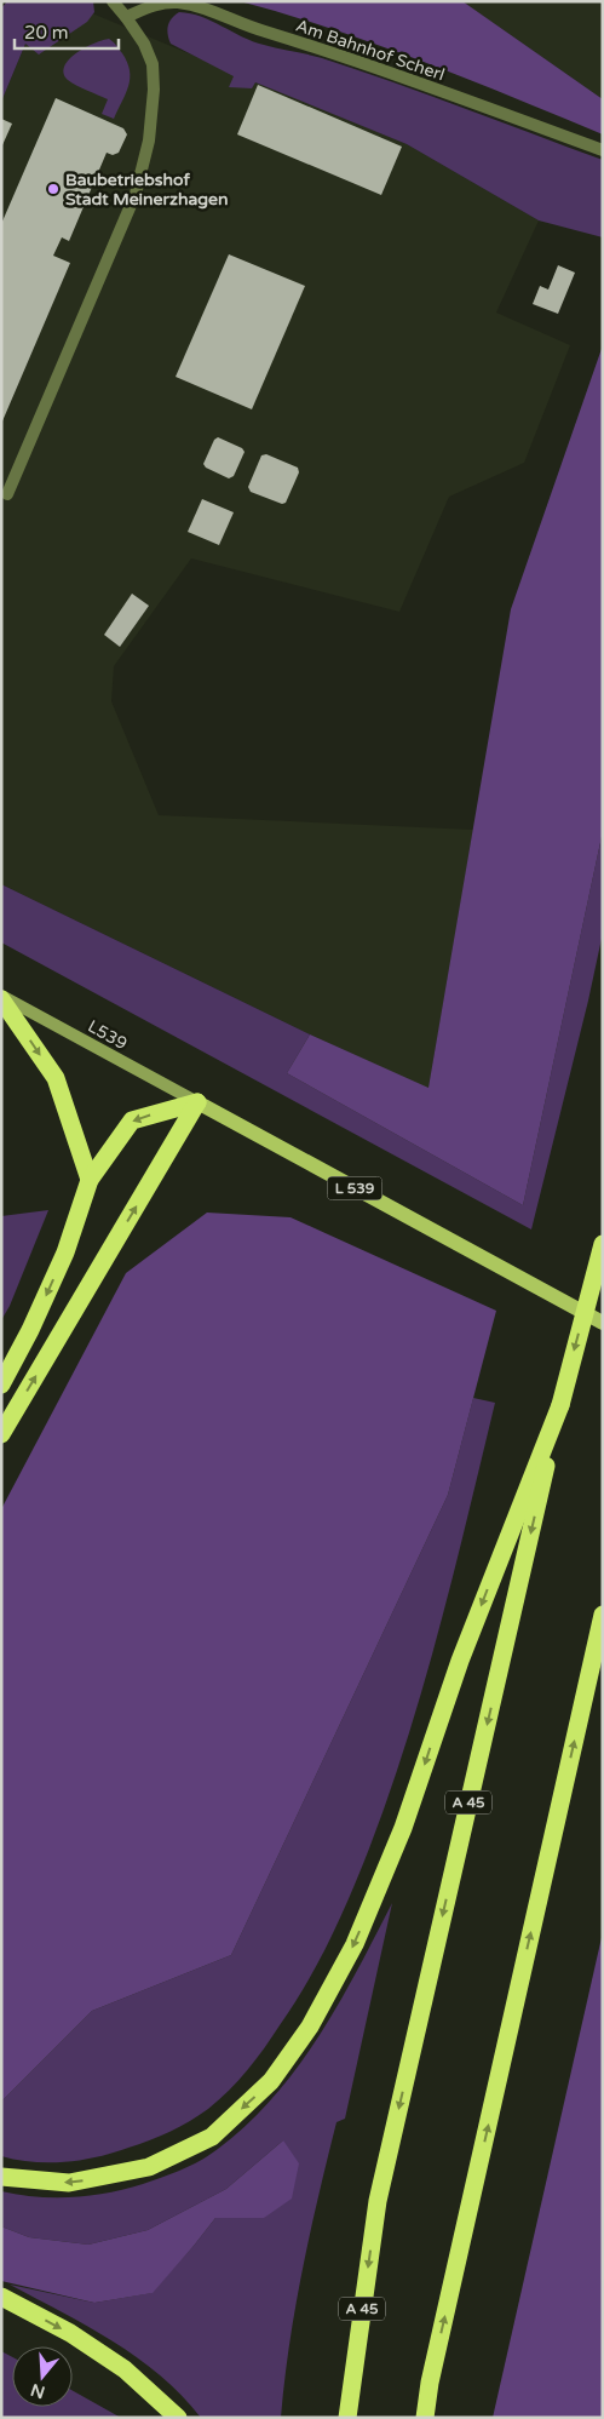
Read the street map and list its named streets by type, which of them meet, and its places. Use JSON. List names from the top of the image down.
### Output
{
  "streets": {
    "highway": ["A 45"],
    "main road": ["L539", "L 539"],
    "street": ["Am Bahnhof Scherl"]
  },
  "crossings": [
    ["L539", "L 539"]
  ],
  "places": ["Baubetriebshof Stadt Meinerzhagen"],
  "scale_bar": "20 m",
  "north": "bottom"
}
